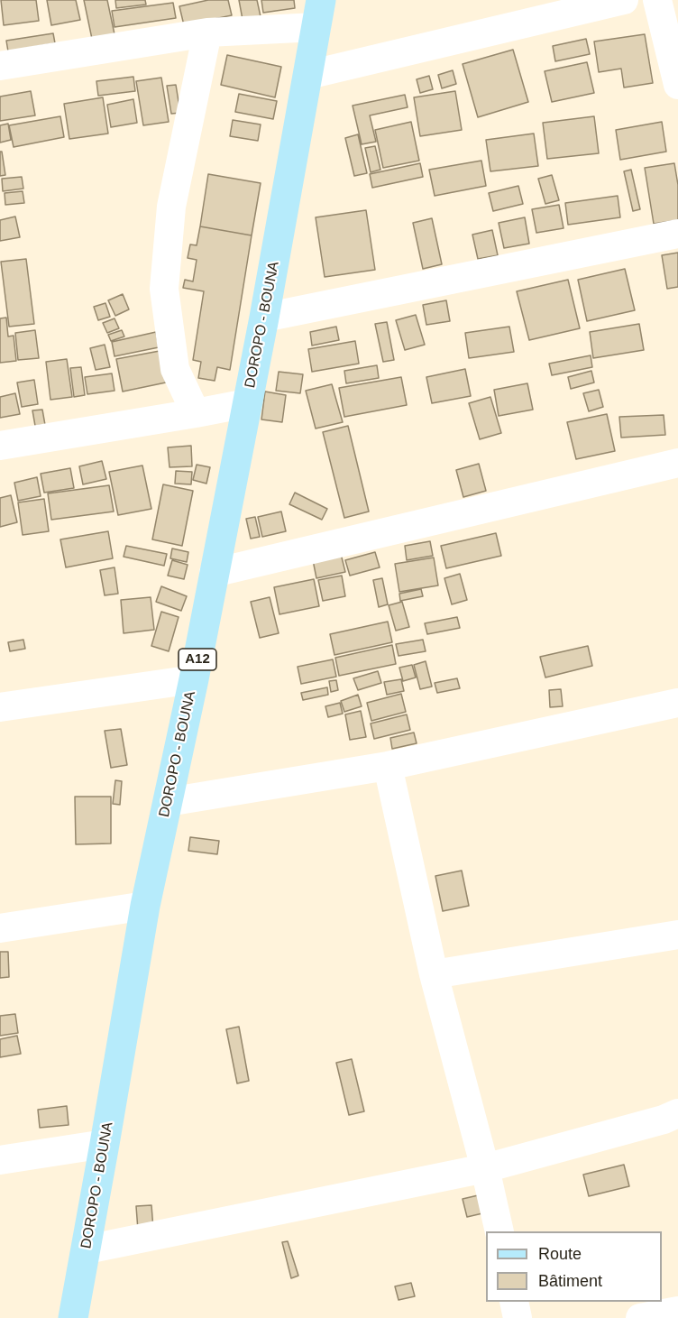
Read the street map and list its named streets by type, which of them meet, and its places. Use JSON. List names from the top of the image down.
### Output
{
  "streets": {
    "main road": ["DOROPO - BOUNA", "A12"]
  },
  "legend": ["Route", "Bâtiment"]
}
